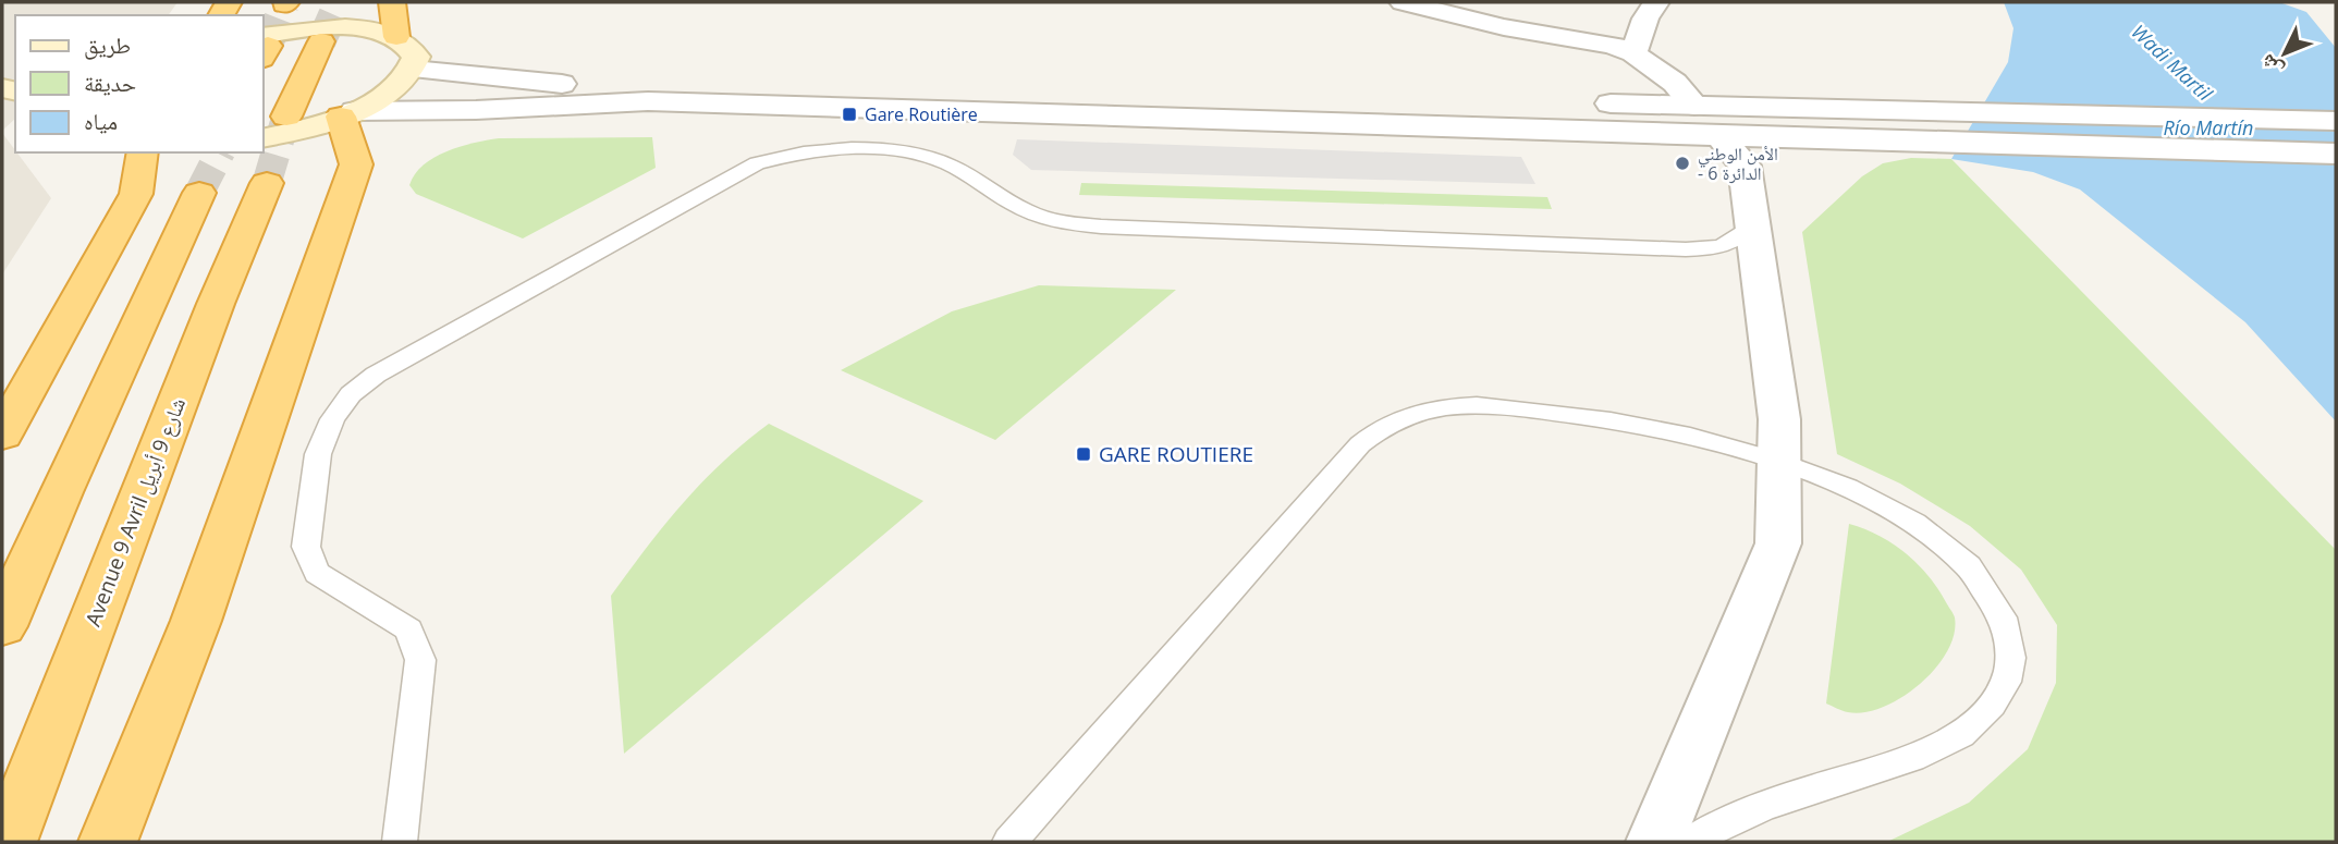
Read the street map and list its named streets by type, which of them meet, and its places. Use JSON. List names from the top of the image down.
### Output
{
  "streets": {
    "highway": ["Avenue 9 Avril شارع 9 أبريل"]
  },
  "water": ["Wadi Martil", "Río Martín"],
  "places": {
    "transit": ["Gare Routière", "GARE ROUTIERE"],
    "other": ["الأمن الوطني - الدائرة 6"]
  },
  "legend": ["طريق", "حديقة", "مياه"],
  "north": "bottom left"
}
